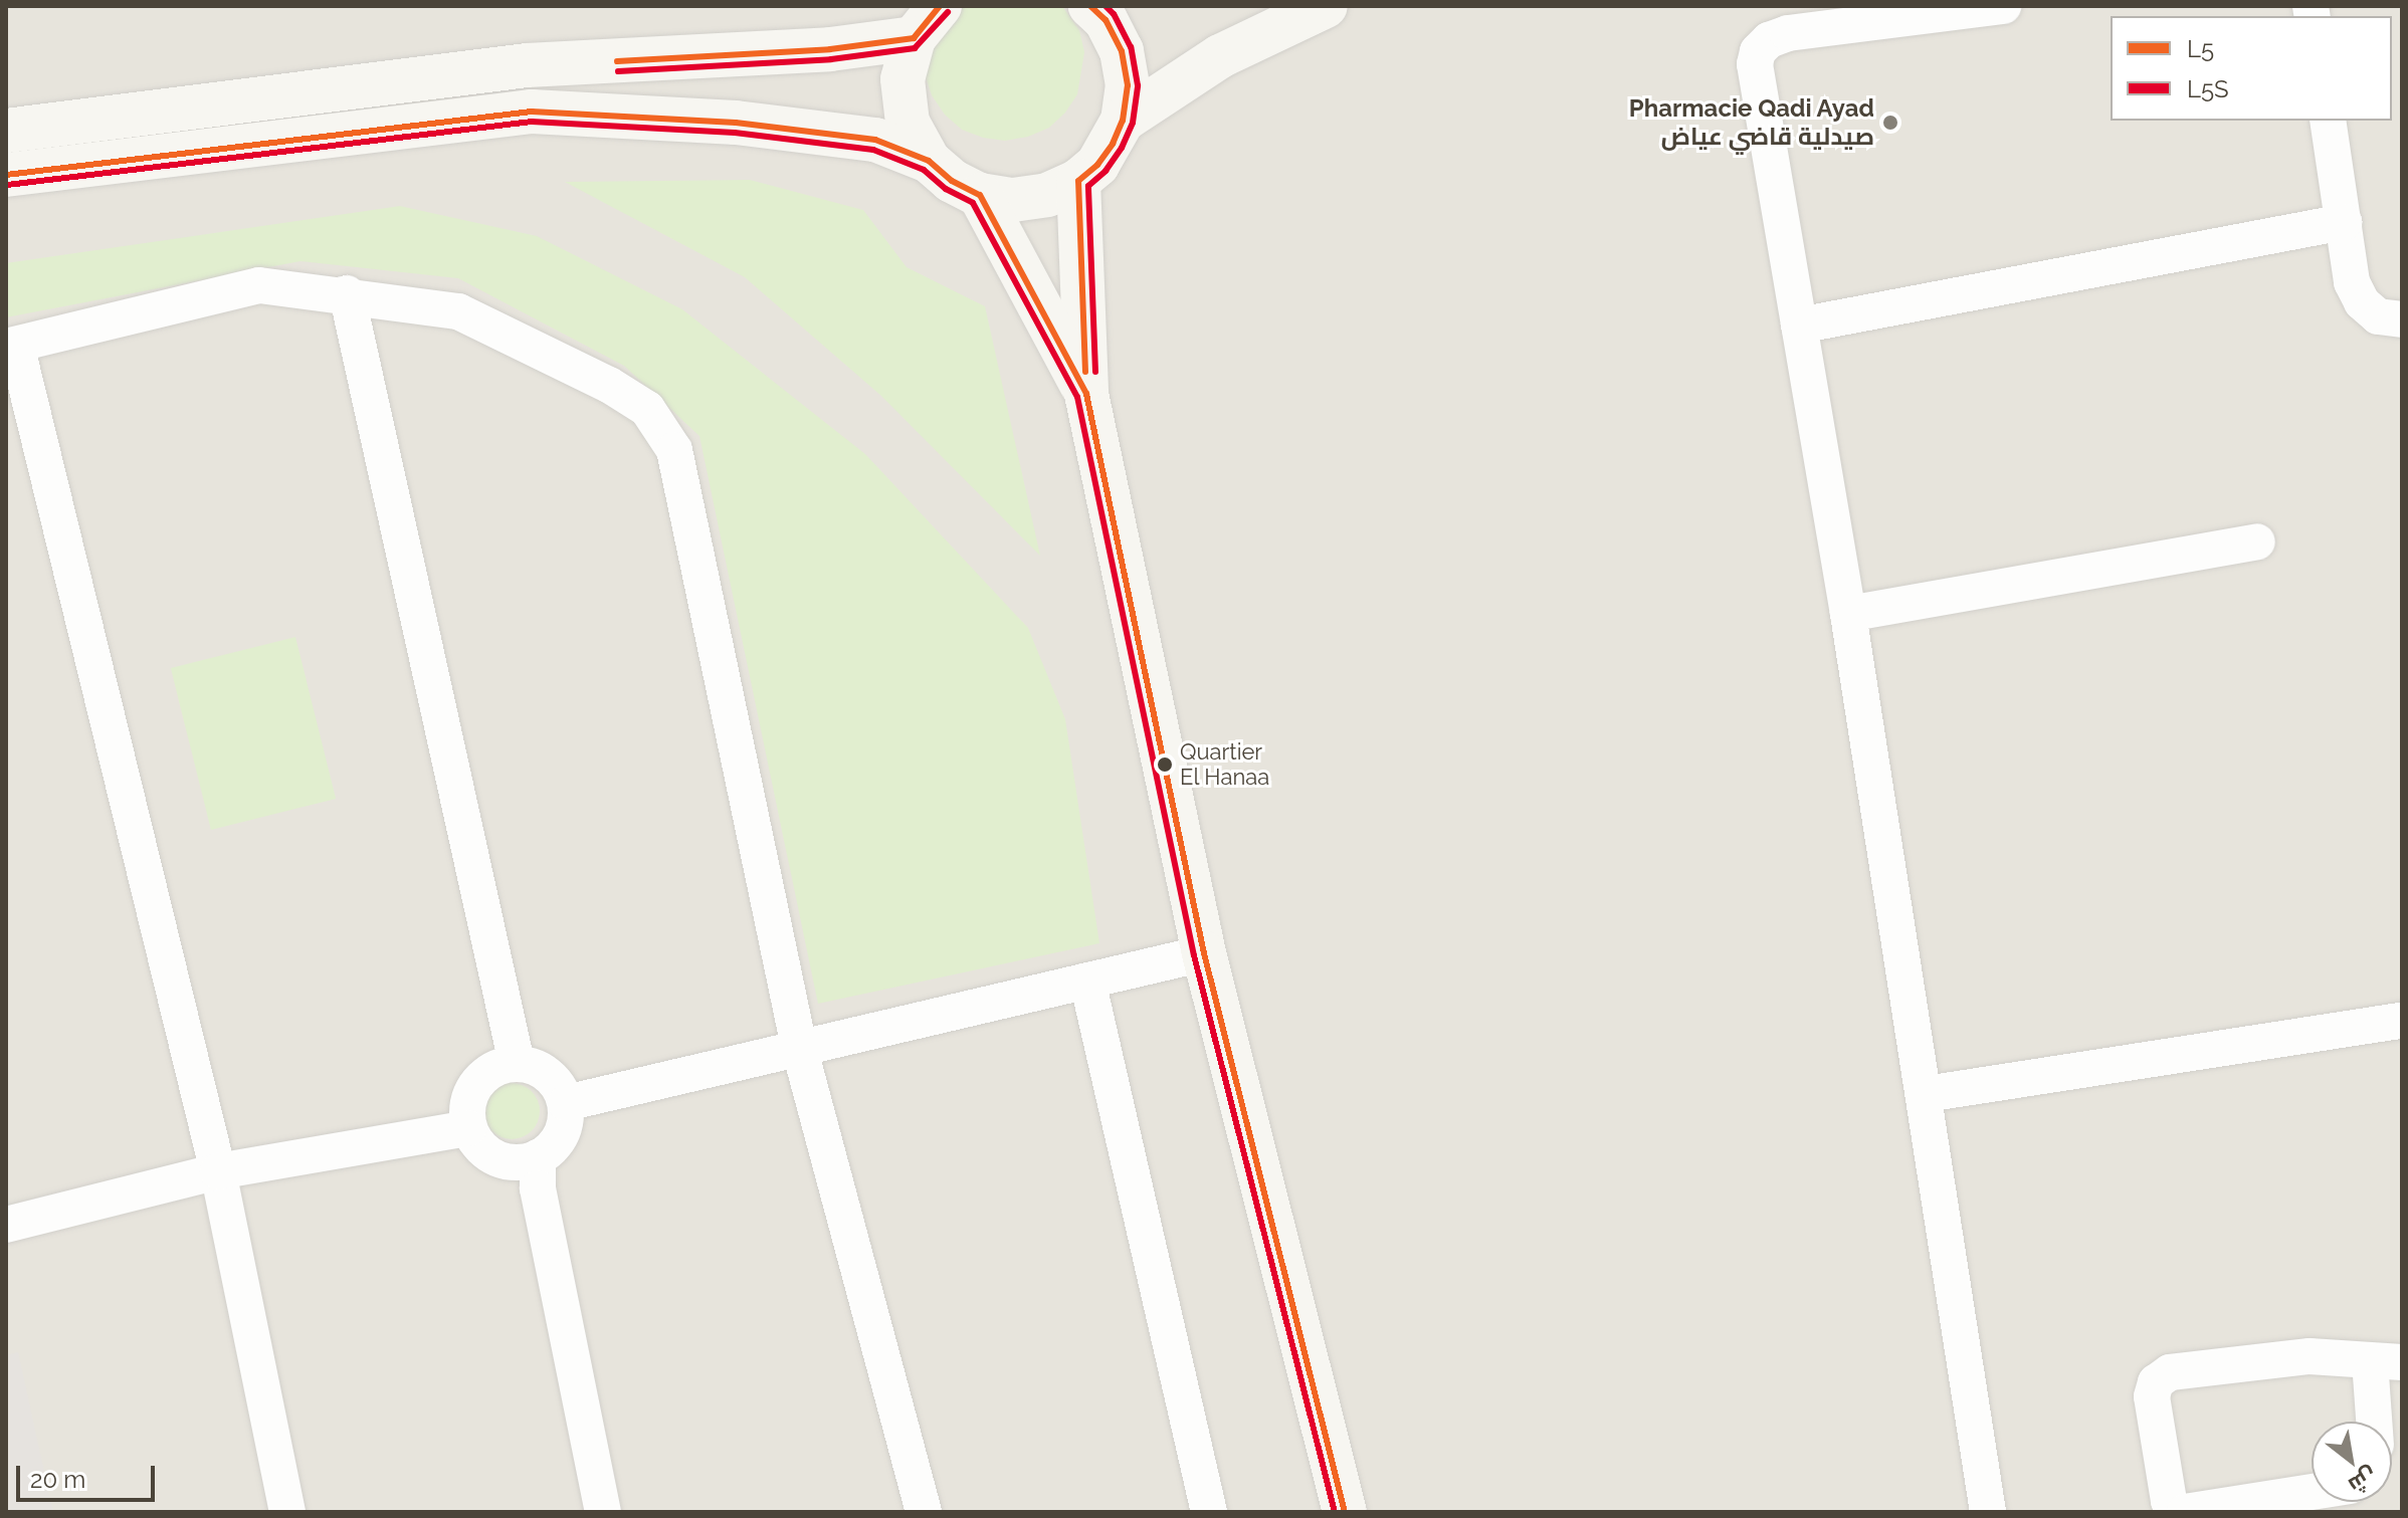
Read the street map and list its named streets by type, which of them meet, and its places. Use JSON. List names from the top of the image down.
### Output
{
  "places": ["Pharmacie Qadi Ayad صيدلية قاضي عياض", "Quartier El Hanaa"],
  "lines": ["transit line L5", "transit line L5S"],
  "legend": ["L5", "L5S"],
  "scale_bar": "20 m",
  "north": "bottom right"
}
